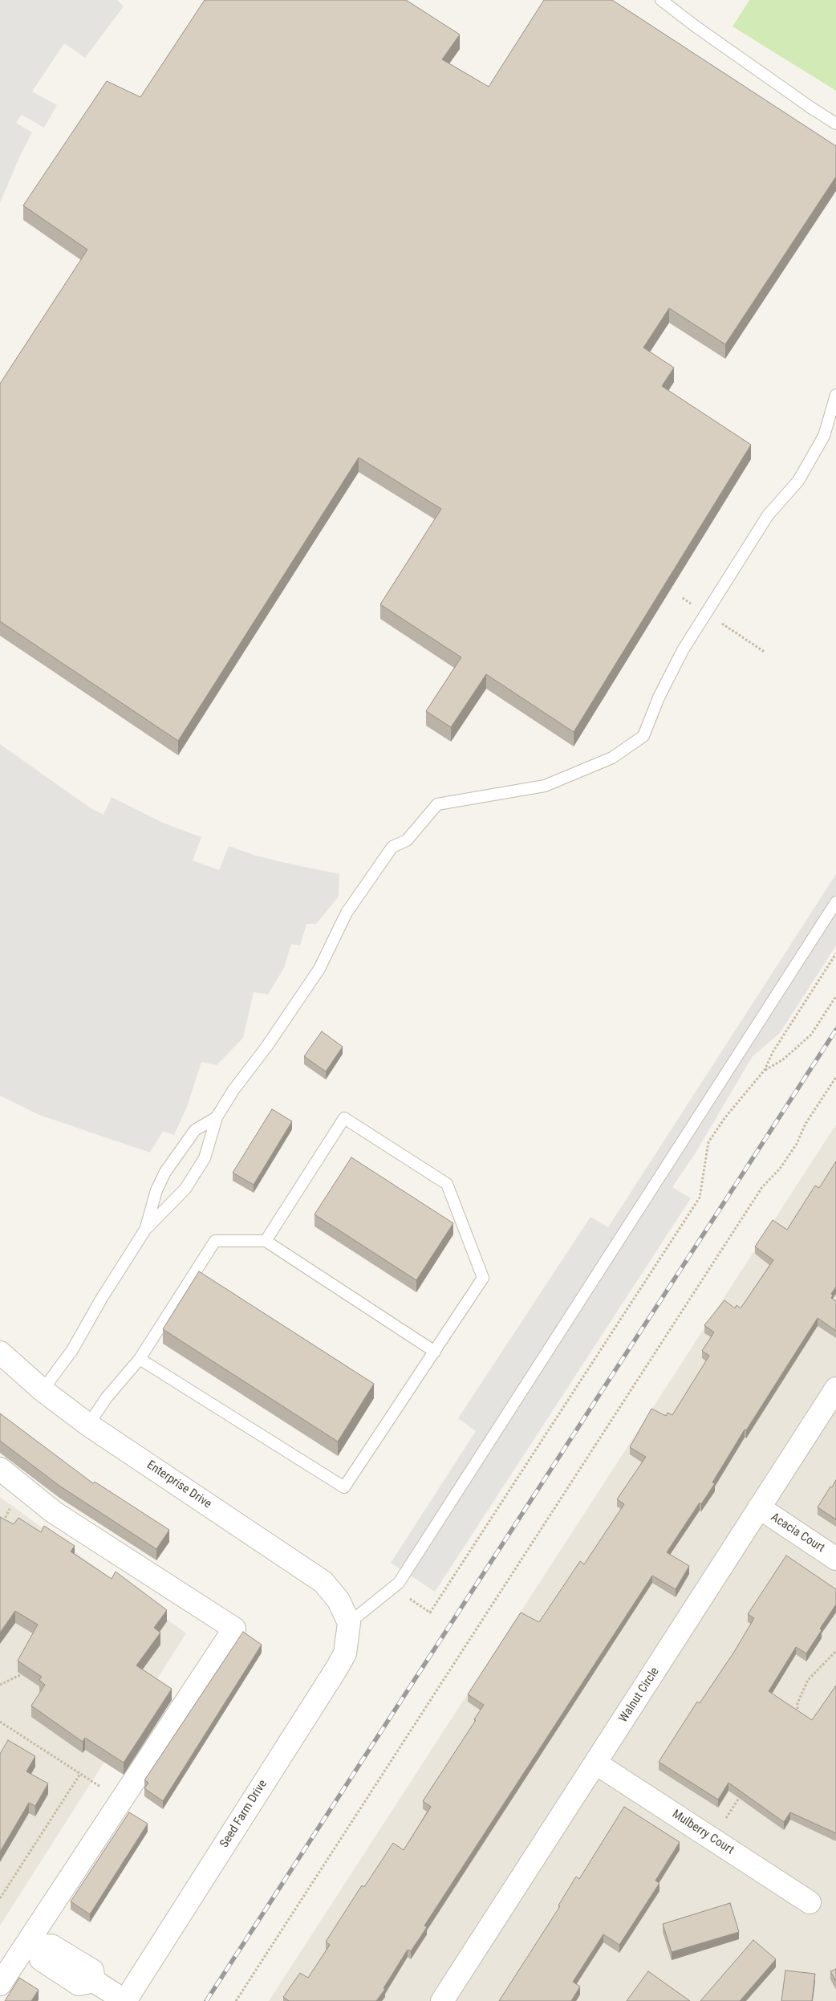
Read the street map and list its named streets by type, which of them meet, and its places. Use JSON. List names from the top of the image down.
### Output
{
  "streets": {
    "street": [
      "Enterprise Drive",
      "Acacia Court",
      "Walnut Circle",
      "Seed Farm Drive",
      "Mulberry Court"
    ]
  },
  "crossings": [
    ["Enterprise Drive", "Seed Farm Drive"],
    ["Acacia Court", "Walnut Circle"],
    ["Walnut Circle", "Mulberry Court"]
  ]
}
